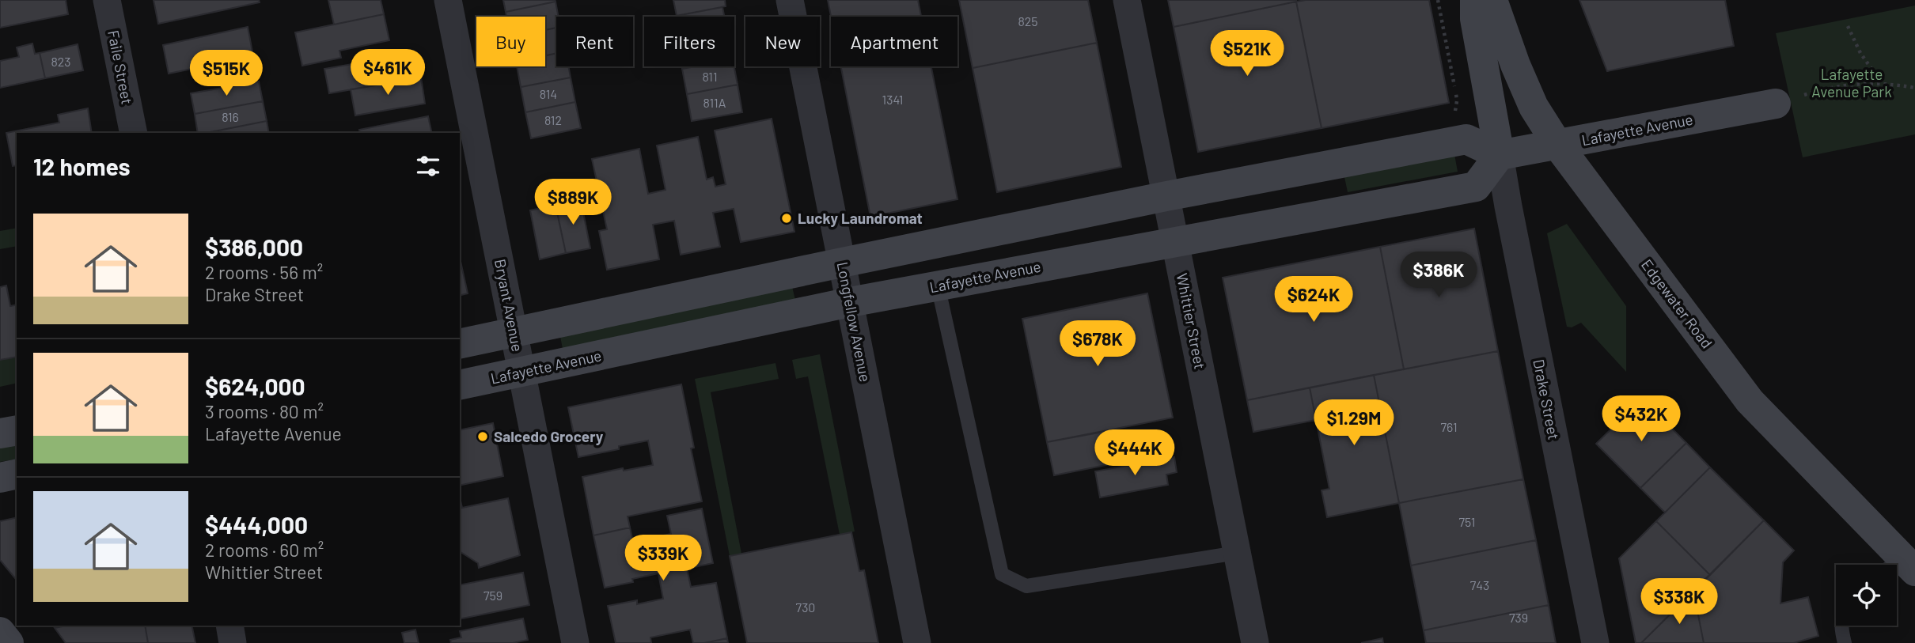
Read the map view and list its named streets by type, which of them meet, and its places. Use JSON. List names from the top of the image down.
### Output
{
  "streets": {
    "street": [
      "Faile Street",
      "Lafayette Avenue",
      "Edgewater Road",
      "Bryant Avenue",
      "Whittier Street",
      "Longfellow Avenue",
      "Drake Street"
    ]
  },
  "crossings": [
    ["Lafayette Avenue", "Edgewater Road"],
    ["Lafayette Avenue", "Bryant Avenue"],
    ["Lafayette Avenue", "Whittier Street"],
    ["Lafayette Avenue", "Longfellow Avenue"],
    ["Lafayette Avenue", "Drake Street"]
  ],
  "parks": ["Lafayette Avenue Park"],
  "places": ["Lucky Laundromat", "Salcedo Grocery"],
  "house_numbers": [
    "825",
    "823",
    "811",
    "814",
    "1341",
    "811A",
    "816",
    "812",
    "761",
    "751",
    "743",
    "759",
    "730",
    "739"
  ],
  "page": {
    "chip": [
      "Buy",
      "Rent",
      "Filters",
      "New",
      "Apartment"
    ],
    "price": [
      "$521K",
      "$461K",
      "$515K",
      "$889K",
      "$386K",
      "$624K",
      "$678K",
      "$432K",
      "$1.29M",
      "$444K",
      "$339K",
      "$338K"
    ],
    "heading": "12 homes",
    "list": [
      {
        "name": "$386,000",
        "note": "2 rooms · 56 m² · Drake Street"
      },
      {
        "name": "$624,000",
        "note": "3 rooms · 80 m² · Lafayette Avenue"
      },
      {
        "name": "$444,000",
        "note": "2 rooms · 60 m² · Whittier Street"
      }
    ]
  }
}
